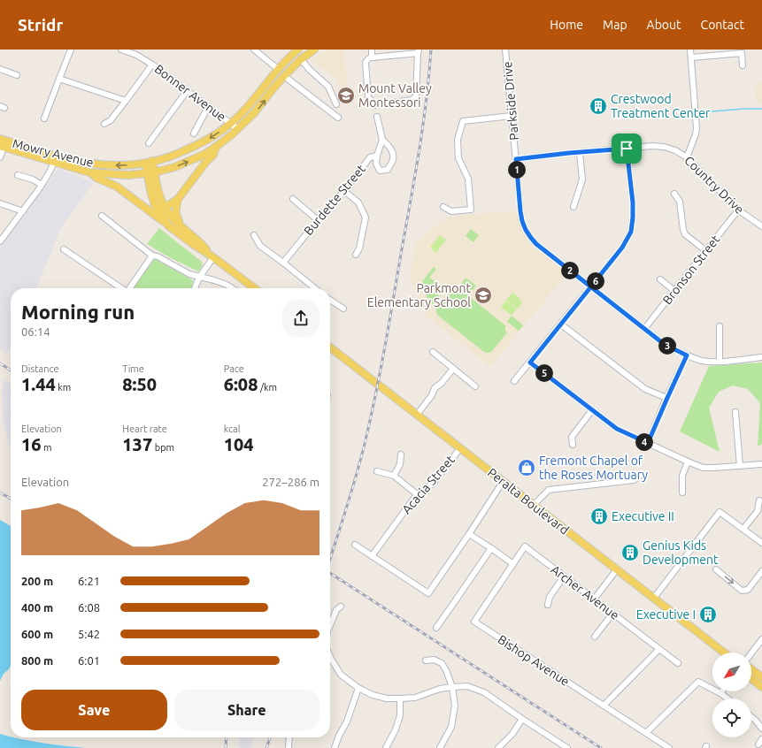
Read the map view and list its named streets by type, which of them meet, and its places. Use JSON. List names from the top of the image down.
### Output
{
  "streets": {
    "main road": ["Mowry Avenue", "Peralta Boulevard"],
    "street": [
      "Bonner Avenue",
      "Parkside Drive",
      "Country Drive",
      "Burdette Street",
      "Bronson Street",
      "Acacia Street",
      "Archer Avenue",
      "Bishop Avenue"
    ]
  },
  "crossings": [
    ["Bonner Avenue", "Mowry Avenue"],
    ["Parkside Drive", "Country Drive"],
    ["Parkside Drive", "Bronson Street"],
    ["Country Drive", "Bronson Street"],
    ["Acacia Street", "Peralta Boulevard"],
    ["Archer Avenue", "Bishop Avenue"]
  ],
  "places": {
    "school or university": ["Mount Valley Montessori", "Parkmont Elementary School"],
    "building": [
      "Crestwood Treatment Center",
      "Executive II",
      "Genius Kids Development",
      "Executive I"
    ],
    "shop": ["Fremont Chapel of the Roses Mortuary"]
  },
  "north": "bottom left",
  "page": {
    "header": "Stridr",
    "nav": [
      "Home",
      "Map",
      "About",
      "Contact"
    ],
    "pins": [
      "1",
      "2",
      "6",
      "3",
      "5",
      "4"
    ],
    "heading": ["Morning run", "06:14"],
    "stats": [
      ["Distance", "1.44 km"],
      ["Time", "8:50"],
      ["Pace", "6:08 /km"],
      ["Elevation", "16 m"],
      ["Heart rate", "137 bpm"],
      ["kcal", "104"]
    ],
    "chart": ["Elevation", "272–286 m"],
    "list": [
      {
        "name": "200 m",
        "note": "6:21"
      },
      {
        "name": "400 m",
        "note": "6:08"
      },
      {
        "name": "600 m",
        "note": "5:42"
      },
      {
        "name": "800 m",
        "note": "6:01"
      }
    ],
    "buttons": ["Save", "Share"]
  }
}
